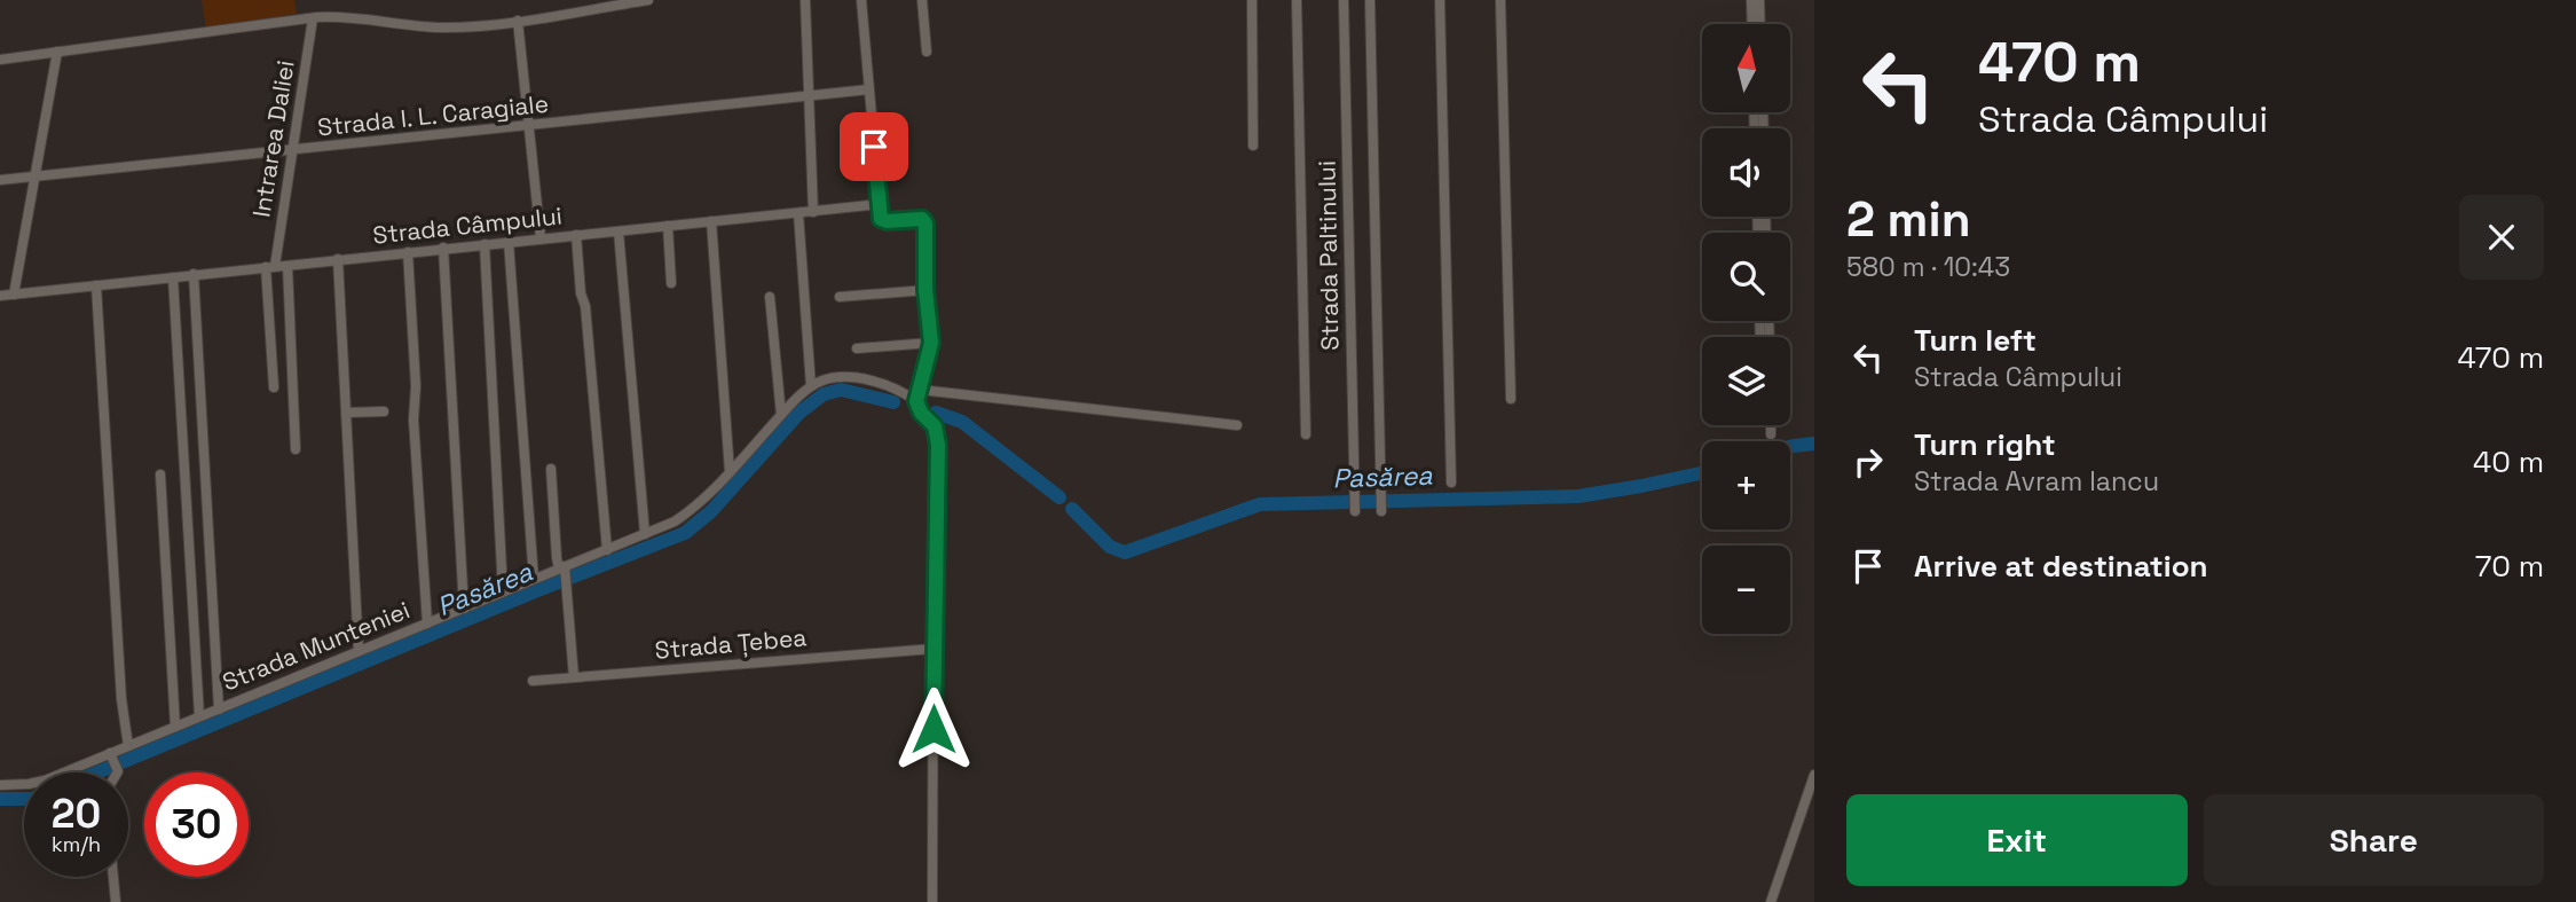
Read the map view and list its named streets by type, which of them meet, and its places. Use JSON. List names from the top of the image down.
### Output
{
  "streets": {
    "street": [
      "Strada I. L. Caragiale",
      "Intrarea Daliei",
      "Strada Câmpului",
      "Strada Paltinului",
      "Strada Țebea",
      "Strada Munteniei"
    ]
  },
  "crossings": [
    ["Strada I. L. Caragiale", "Intrarea Daliei"],
    ["Intrarea Daliei", "Strada Câmpului"]
  ],
  "water": ["Pasărea"],
  "north": "top",
  "page": {
    "turn": ["470 m", "Strada Câmpului"],
    "map_buttons": ["+", "−"],
    "heading": ["2 min", "580 m · 10:43"],
    "list": [
      {
        "name": "Turn left",
        "note": "Strada Câmpului",
        "value": "470 m"
      },
      {
        "name": "Turn right",
        "note": "Strada Avram Iancu",
        "value": "40 m"
      },
      {
        "name": "Arrive at destination",
        "value": "70 m"
      }
    ],
    "speed": "20 km/h",
    "limit": "30",
    "buttons": ["Exit", "Share"]
  }
}
